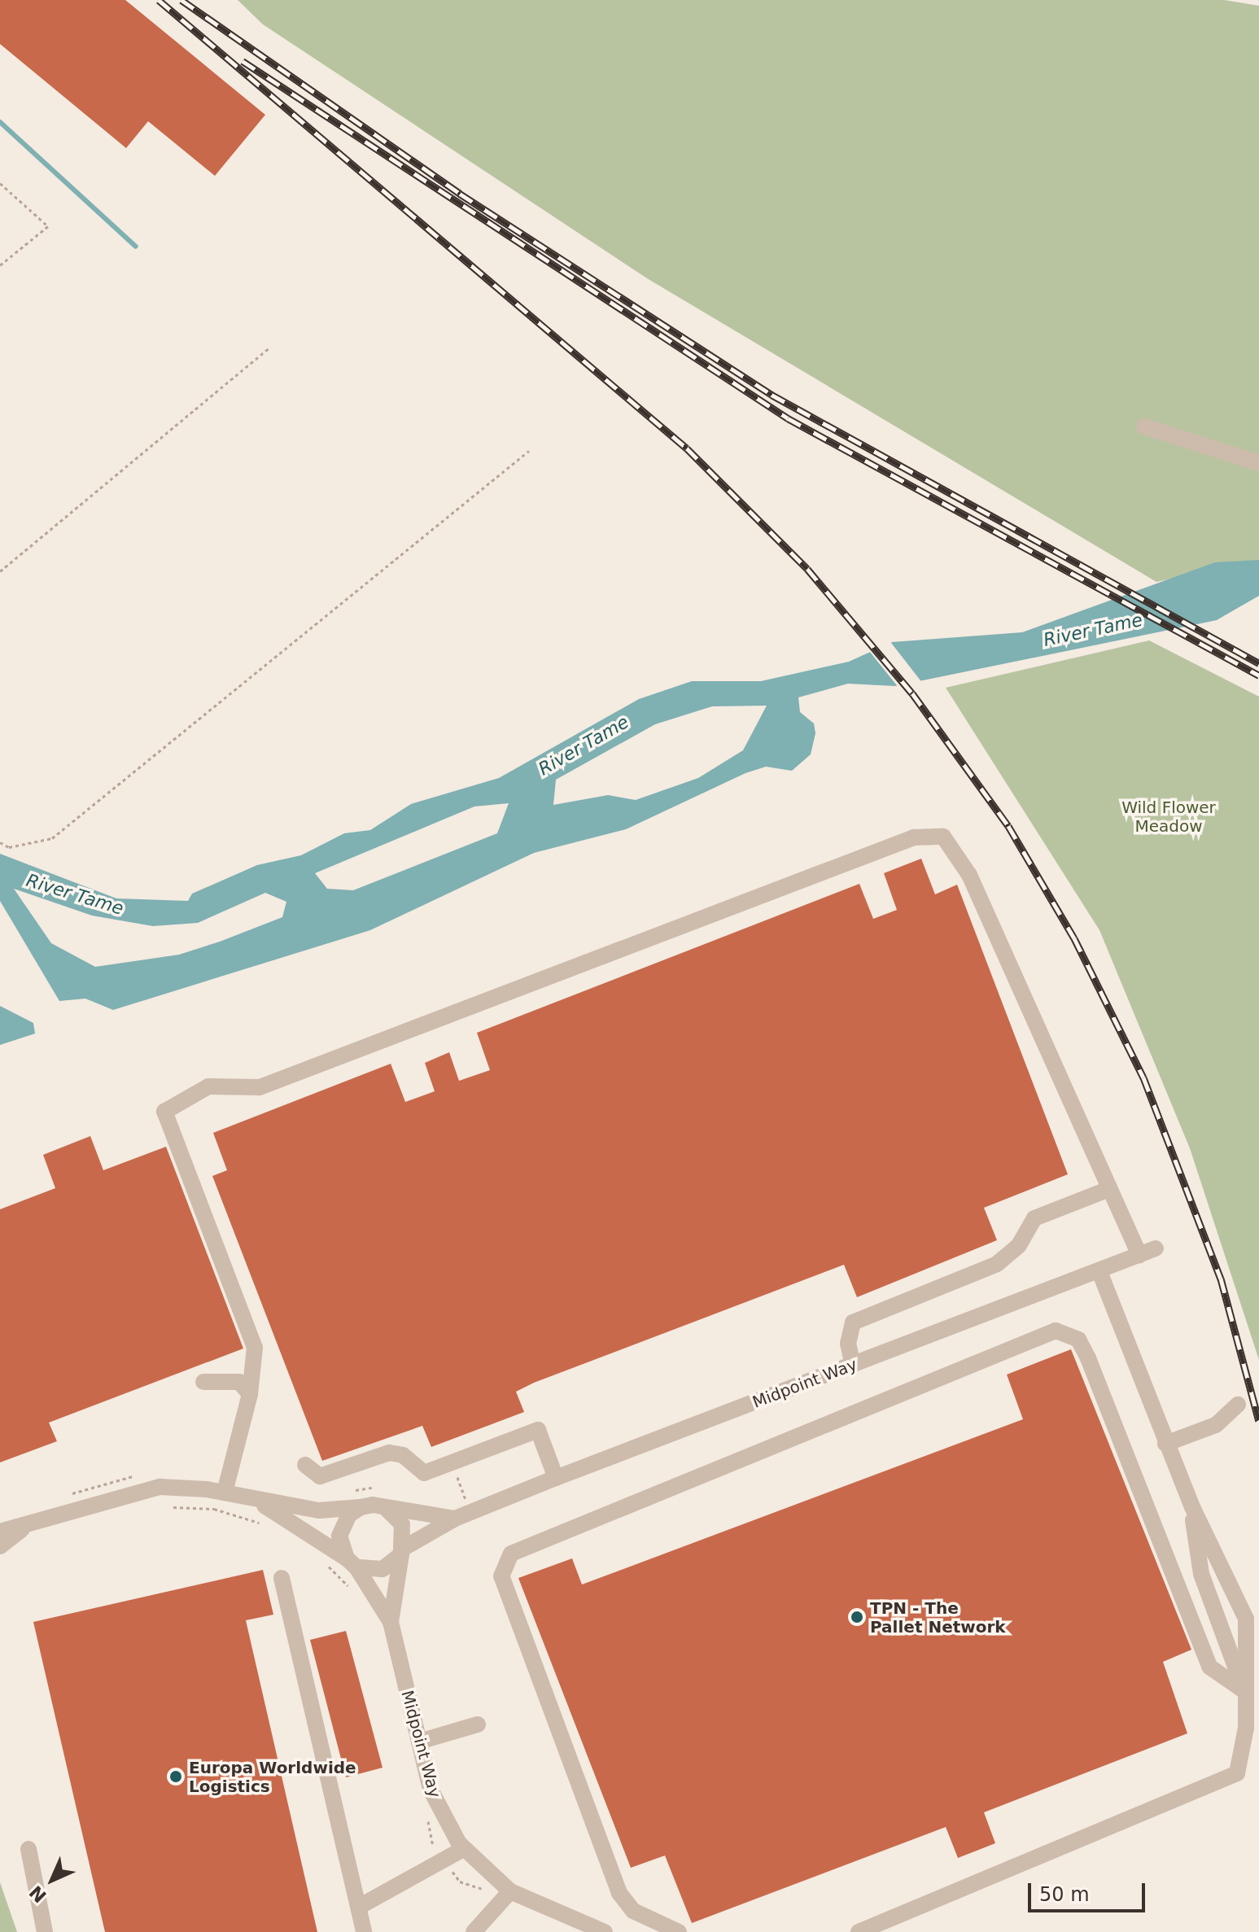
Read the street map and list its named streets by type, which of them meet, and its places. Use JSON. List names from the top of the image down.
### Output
{
  "streets": {
    "street": ["Midpoint Way"]
  },
  "water": ["River Tame"],
  "parks": ["Wild Flower Meadow"],
  "places": ["TPN - The Pallet Network", "Europa Worldwide Logistics"],
  "scale_bar": "50 m",
  "north": "bottom left"
}
